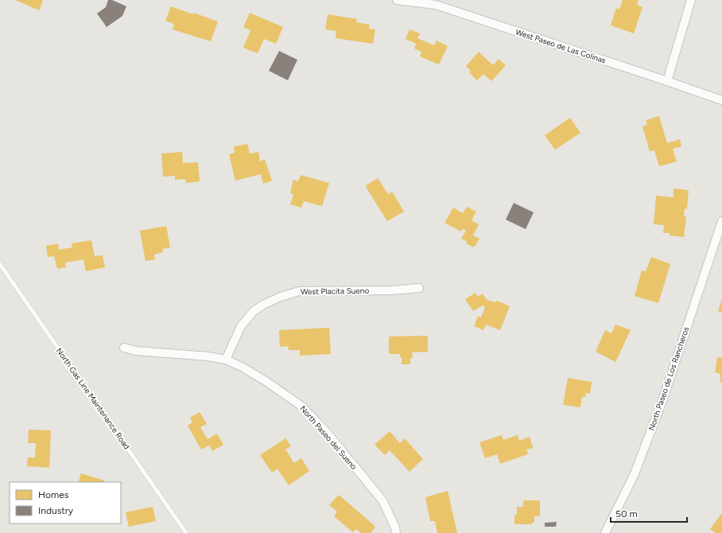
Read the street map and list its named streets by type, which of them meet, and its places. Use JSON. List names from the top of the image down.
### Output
{
  "streets": {
    "street": [
      "West Paseo de Las Colinas",
      "West Placita Sueno",
      "North Paseo de Los Rancheros",
      "North Paseo del Sueno"
    ],
    "lane": ["North Gas Line Maintenance Road"]
  },
  "crossings": [
    ["West Placita Sueno", "North Paseo del Sueno"]
  ],
  "legend": ["Homes", "Industry"],
  "scale_bar": "50 m"
}
